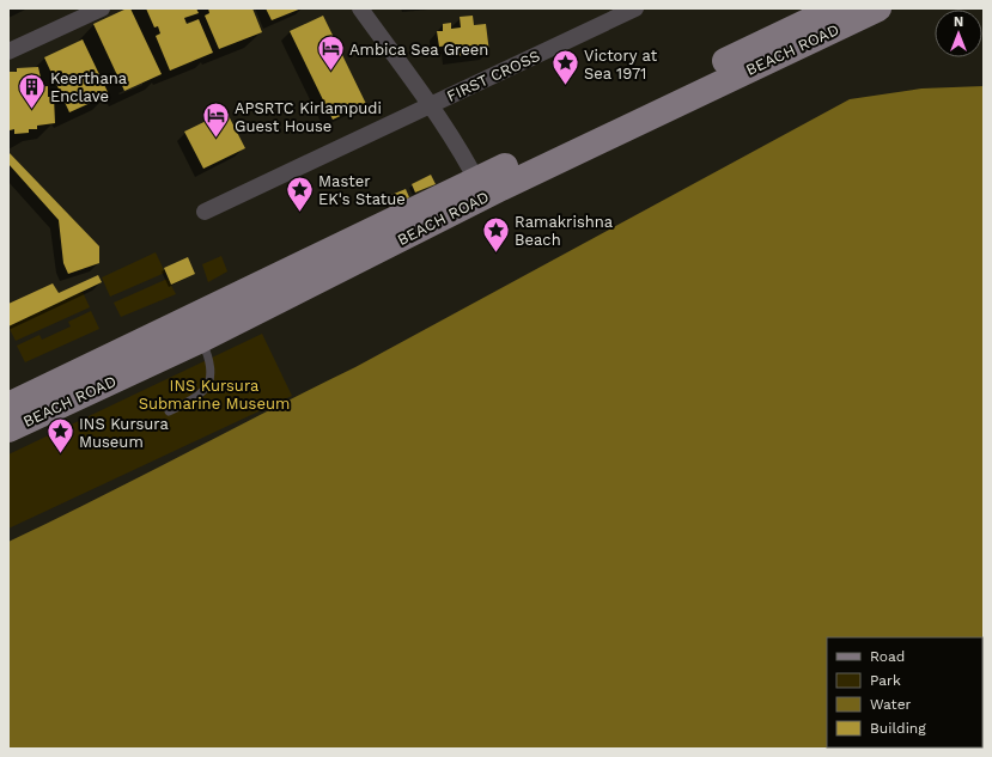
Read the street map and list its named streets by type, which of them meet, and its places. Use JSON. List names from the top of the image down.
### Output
{
  "streets": {
    "main road": ["BEACH ROAD"],
    "street": ["FIRST CROSS"]
  },
  "parks": ["INS Kursura Submarine Museum"],
  "places": {
    "hotel": ["Ambica Sea Green", "APSRTC Kirlampudi Guest House"],
    "place": [
      "Victory at Sea 1971",
      "Master EK's Statue",
      "Ramakrishna Beach",
      "INS Kursura Museum"
    ],
    "building": ["Keerthana Enclave"]
  },
  "legend": [
    "Road",
    "Park",
    "Water",
    "Building"
  ],
  "north": "top"
}
